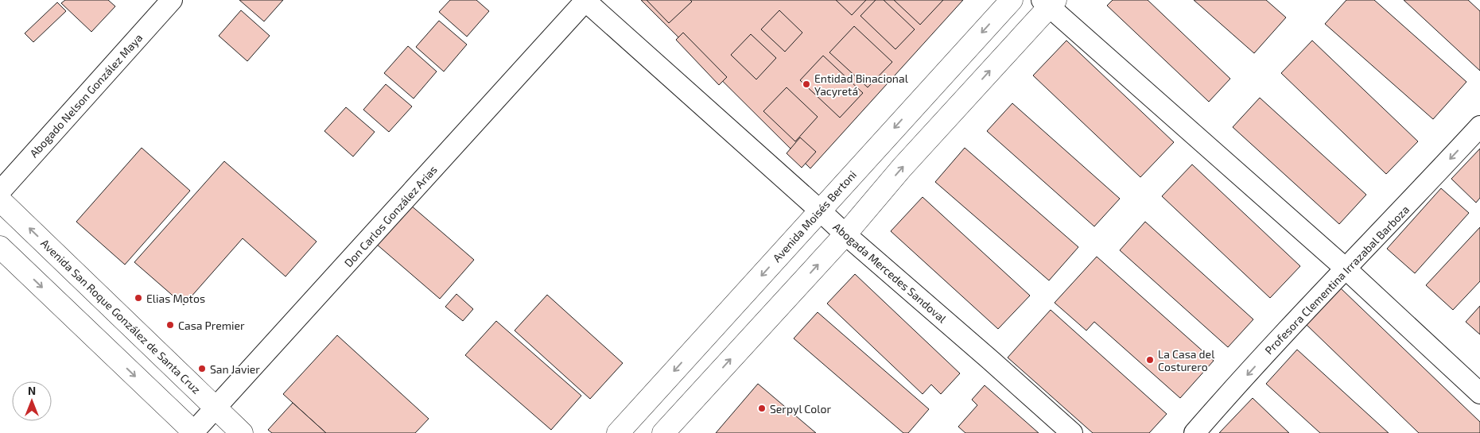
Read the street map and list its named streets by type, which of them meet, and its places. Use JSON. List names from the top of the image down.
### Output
{
  "streets": {
    "main road": ["Avenida Moisés Bertoni", "Avenida San Roque González de Santa Cruz"],
    "street": [
      "Abogado Nelson González Maya",
      "Don Carlos González Arias",
      "Abogada Mercedes Sandoval",
      "Profesora Clementina Irrazabal Barboza"
    ]
  },
  "crossings": [
    ["Don Carlos González Arias", "Abogada Mercedes Sandoval"],
    ["Don Carlos González Arias", "Avenida San Roque González de Santa Cruz"],
    ["Avenida Moisés Bertoni", "Abogada Mercedes Sandoval"]
  ],
  "one_way": ["Profesora Clementina Irrazabal Barboza"],
  "places": [
    "Entidad Binacional Yacyretá",
    "Elias Motos",
    "Casa Premier",
    "La Casa del Costurero",
    "San Javier",
    "Serpyl Color"
  ],
  "north": "top"
}
